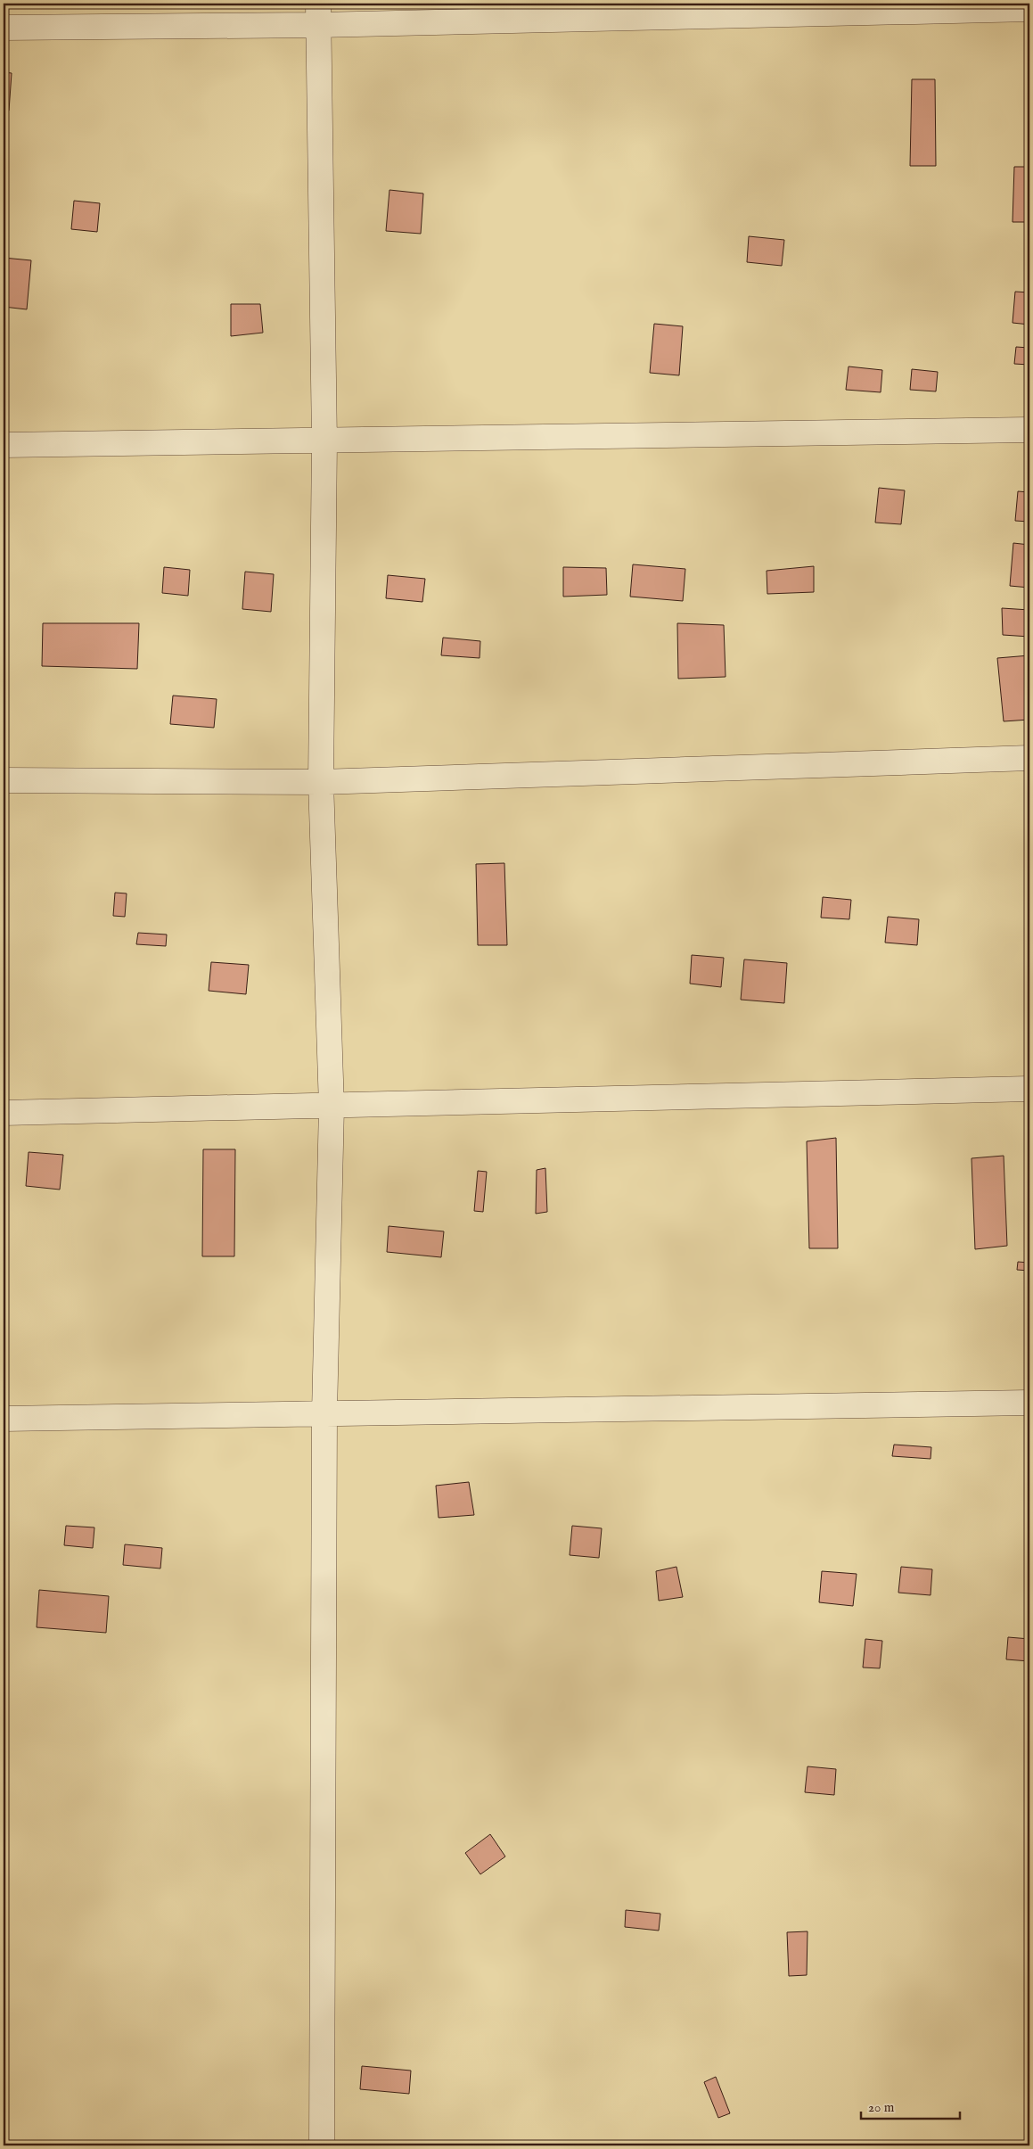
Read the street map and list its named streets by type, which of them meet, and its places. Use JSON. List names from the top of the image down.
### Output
{
  "scale_bar": "20 m"
}
